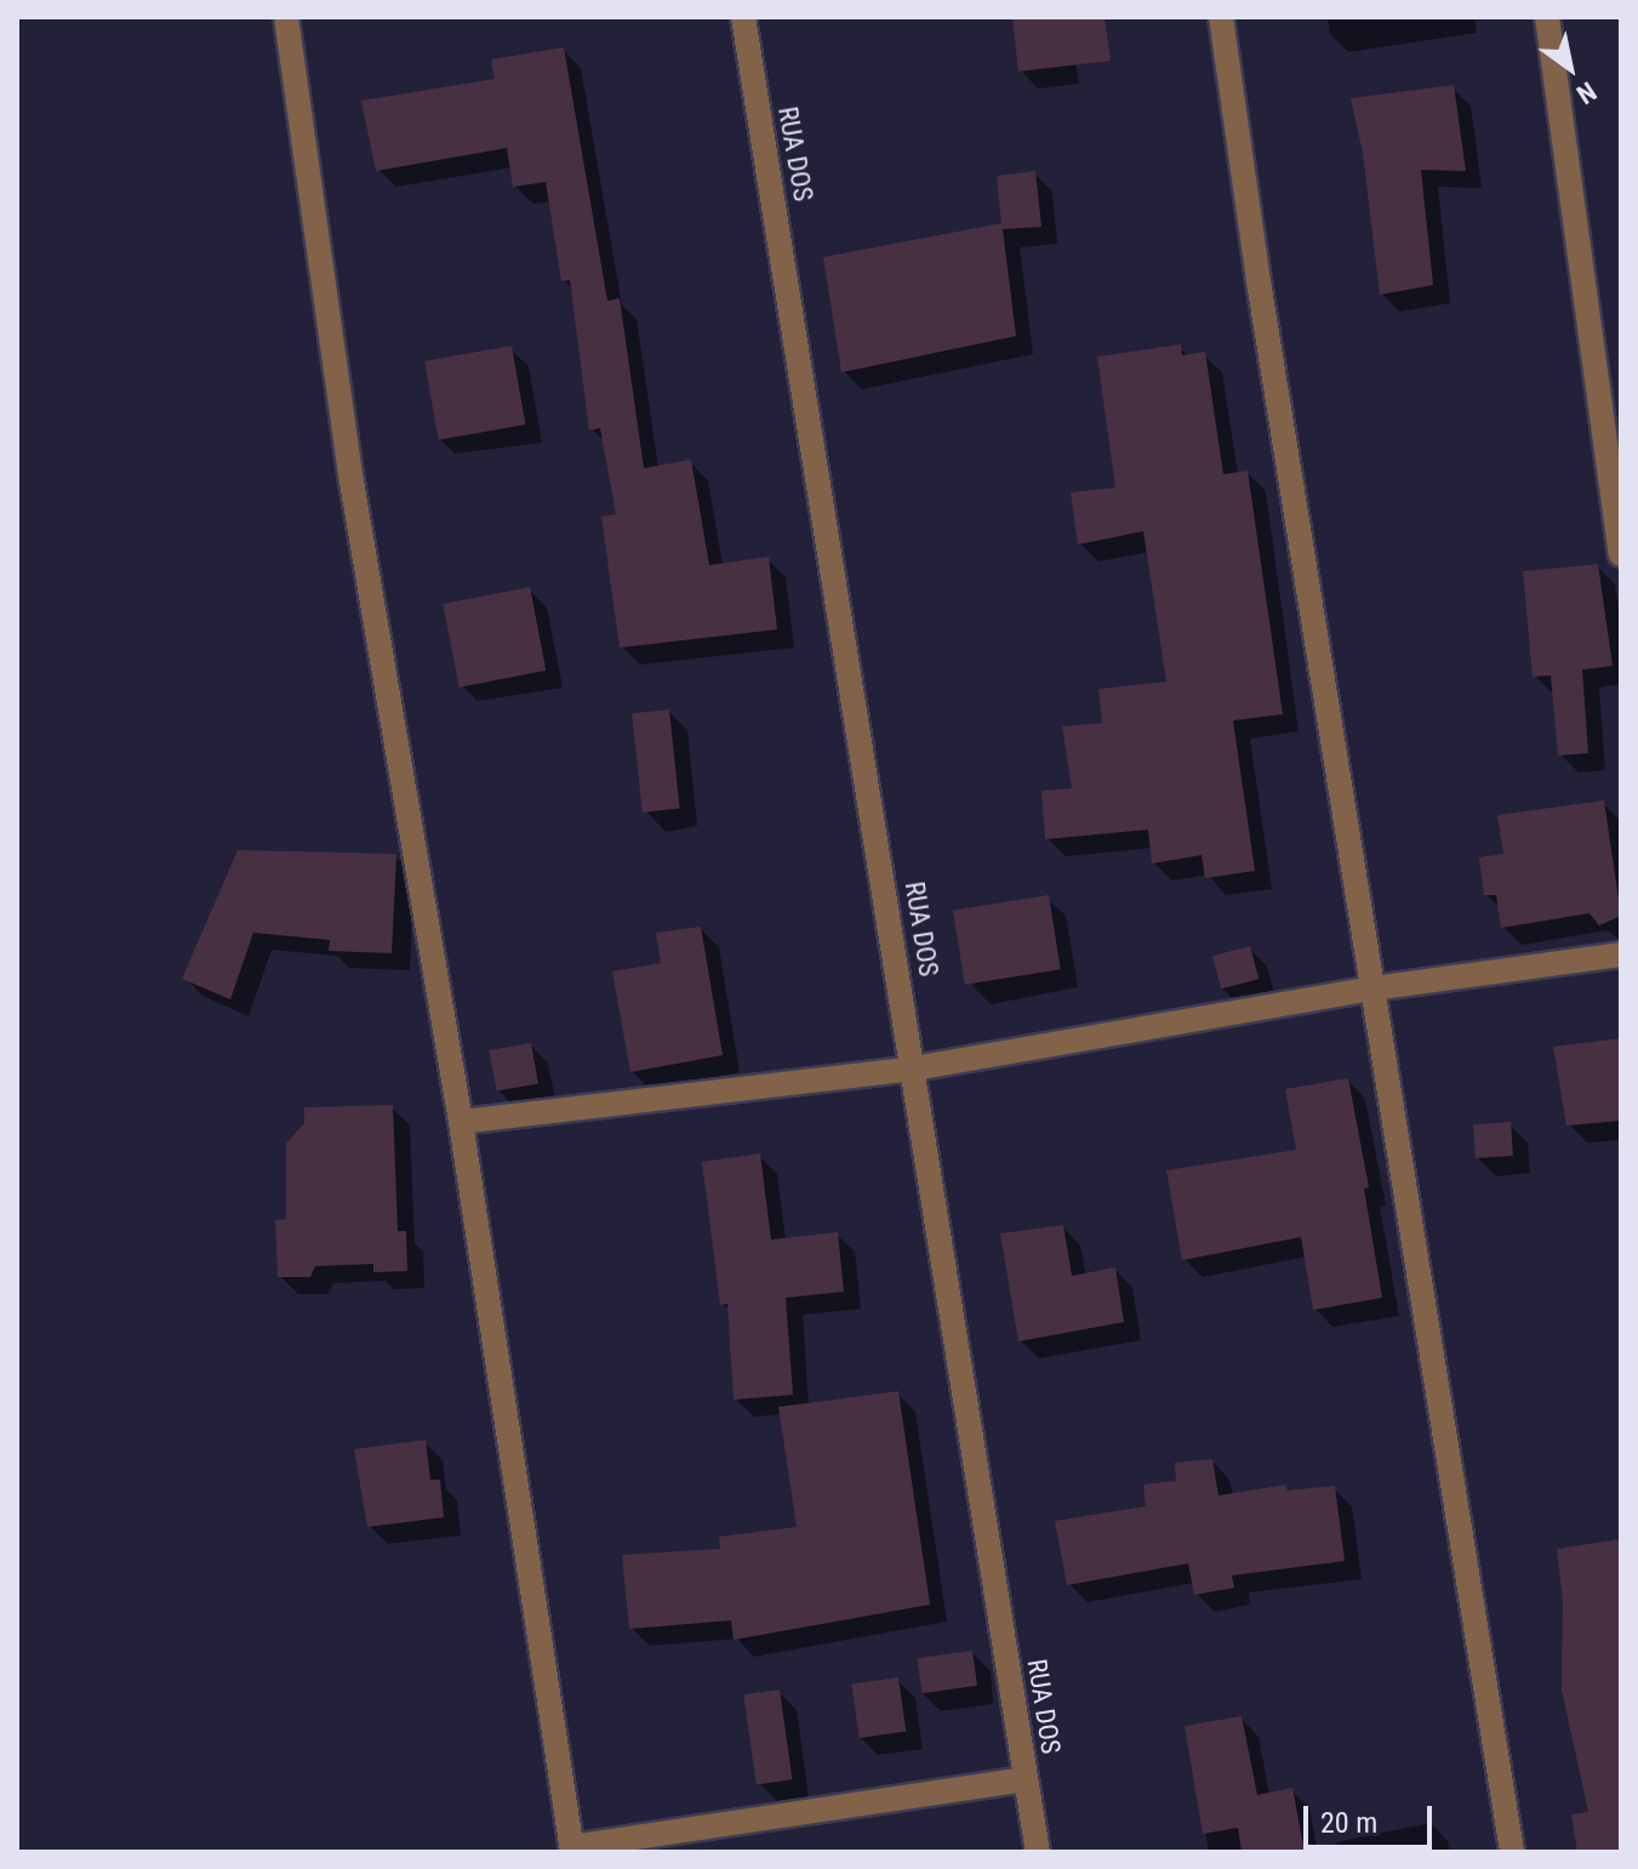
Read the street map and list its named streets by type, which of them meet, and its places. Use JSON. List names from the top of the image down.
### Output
{
  "streets": {
    "street": ["RUA DOS"]
  },
  "scale_bar": "20 m",
  "north": "bottom right"
}
